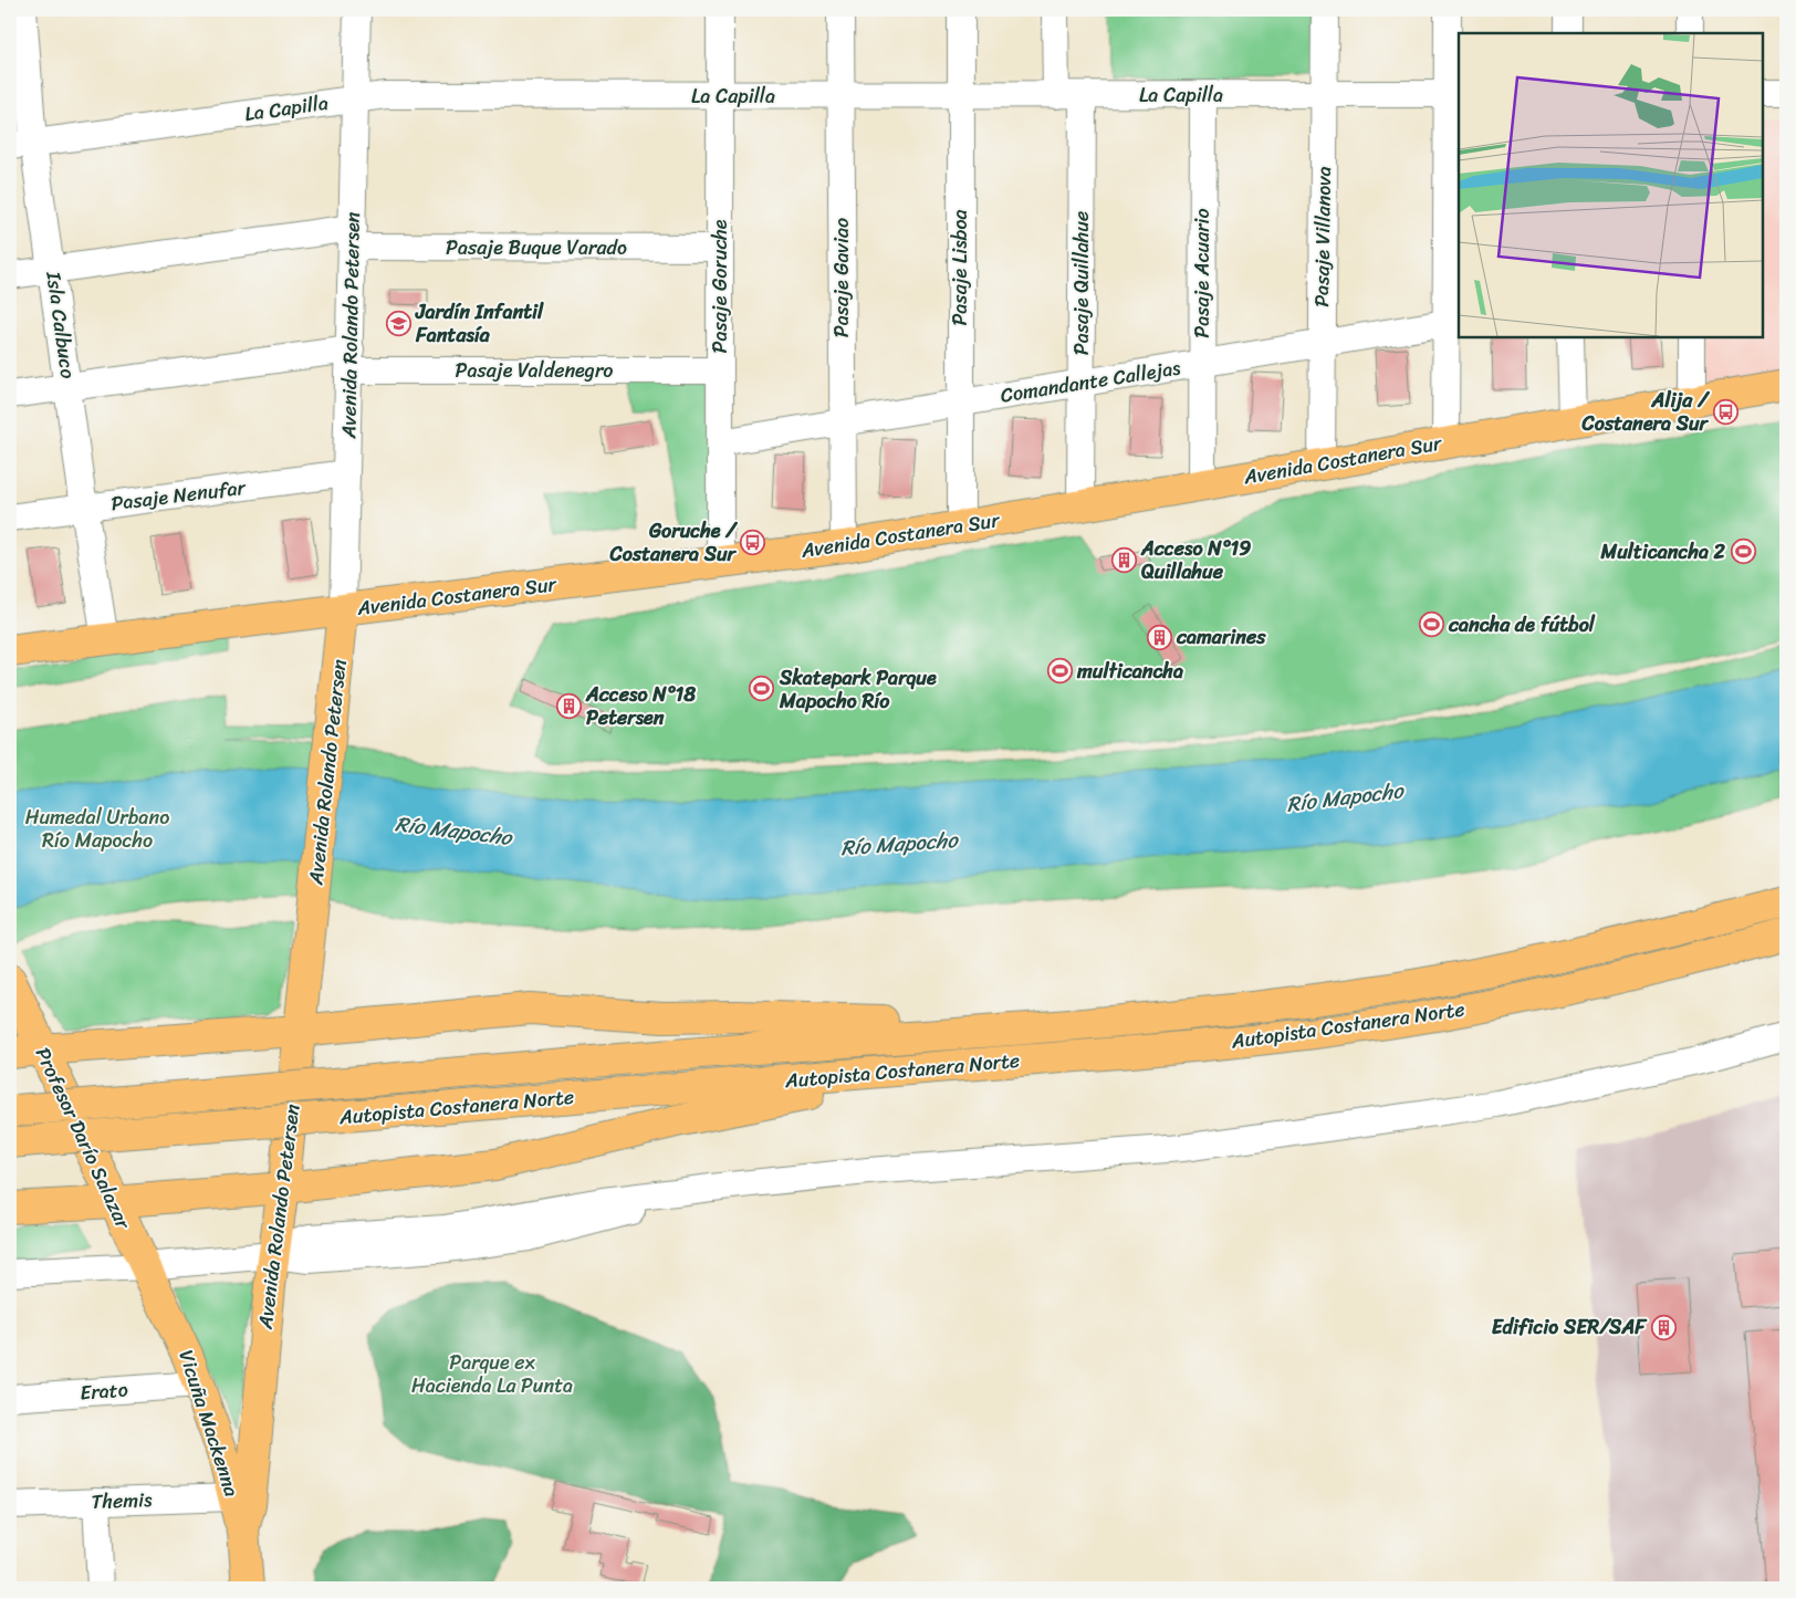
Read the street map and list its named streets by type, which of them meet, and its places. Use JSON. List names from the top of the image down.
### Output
{
  "streets": {
    "main road": [
      "Avenida Rolando Petersen",
      "Avenida Costanera Sur",
      "Autopista Costanera Norte",
      "Profesor Darío Salazar",
      "Vicuña Mackenna"
    ],
    "street": [
      "La Capilla",
      "Pasaje Villanova",
      "Pasaje Buque Varado",
      "Pasaje Lisboa",
      "Pasaje Acuario",
      "Pasaje Gaviao",
      "Pasaje Quillahue",
      "Pasaje Goruche",
      "Isla Calbuco",
      "Pasaje Valdenegro",
      "Comandante Callejas",
      "Pasaje Nenufar",
      "Erato",
      "Themis"
    ]
  },
  "crossings": [
    ["La Capilla", "Pasaje Villanova"],
    ["La Capilla", "Pasaje Lisboa"],
    ["La Capilla", "Pasaje Acuario"],
    ["La Capilla", "Pasaje Gaviao"],
    ["La Capilla", "Pasaje Quillahue"],
    ["La Capilla", "Pasaje Goruche"],
    ["La Capilla", "Isla Calbuco"],
    ["La Capilla", "Avenida Rolando Petersen"],
    ["Pasaje Villanova", "Comandante Callejas"],
    ["Pasaje Villanova", "Avenida Costanera Sur"],
    ["Pasaje Buque Varado", "Pasaje Goruche"],
    ["Pasaje Buque Varado", "Isla Calbuco"],
    ["Pasaje Buque Varado", "Avenida Rolando Petersen"],
    ["Pasaje Lisboa", "Comandante Callejas"],
    ["Pasaje Lisboa", "Avenida Costanera Sur"],
    ["Pasaje Acuario", "Comandante Callejas"],
    ["Pasaje Acuario", "Avenida Costanera Sur"],
    ["Pasaje Gaviao", "Comandante Callejas"],
    ["Pasaje Gaviao", "Avenida Costanera Sur"],
    ["Pasaje Quillahue", "Comandante Callejas"],
    ["Pasaje Quillahue", "Avenida Costanera Sur"],
    ["Pasaje Goruche", "Pasaje Valdenegro"],
    ["Pasaje Goruche", "Comandante Callejas"],
    ["Pasaje Goruche", "Avenida Costanera Sur"],
    ["Isla Calbuco", "Pasaje Valdenegro"],
    ["Isla Calbuco", "Avenida Costanera Sur"],
    ["Isla Calbuco", "Pasaje Nenufar"],
    ["Avenida Rolando Petersen", "Pasaje Valdenegro"],
    ["Avenida Rolando Petersen", "Avenida Costanera Sur"],
    ["Avenida Rolando Petersen", "Pasaje Nenufar"],
    ["Avenida Rolando Petersen", "Vicuña Mackenna"],
    ["Profesor Darío Salazar", "Vicuña Mackenna"],
    ["Erato", "Vicuña Mackenna"],
    ["Vicuña Mackenna", "Themis"]
  ],
  "water": ["Río Mapocho"],
  "parks": ["Humedal Urbano Río Mapocho", "Parque ex Hacienda La Punta"],
  "places": {
    "school or university": ["Jardín Infantil Fantasía"],
    "bus stop": ["Alija / Costanera Sur", "Goruche / Costanera Sur"],
    "sports": [
      "Multicancha 2",
      "cancha de fútbol",
      "multicancha",
      "Skatepark Parque Mapocho Río"
    ],
    "building": [
      "Acceso N°19 Quillahue",
      "camarines",
      "Acceso N°18 Petersen",
      "Edificio SER/SAF"
    ]
  }
}
